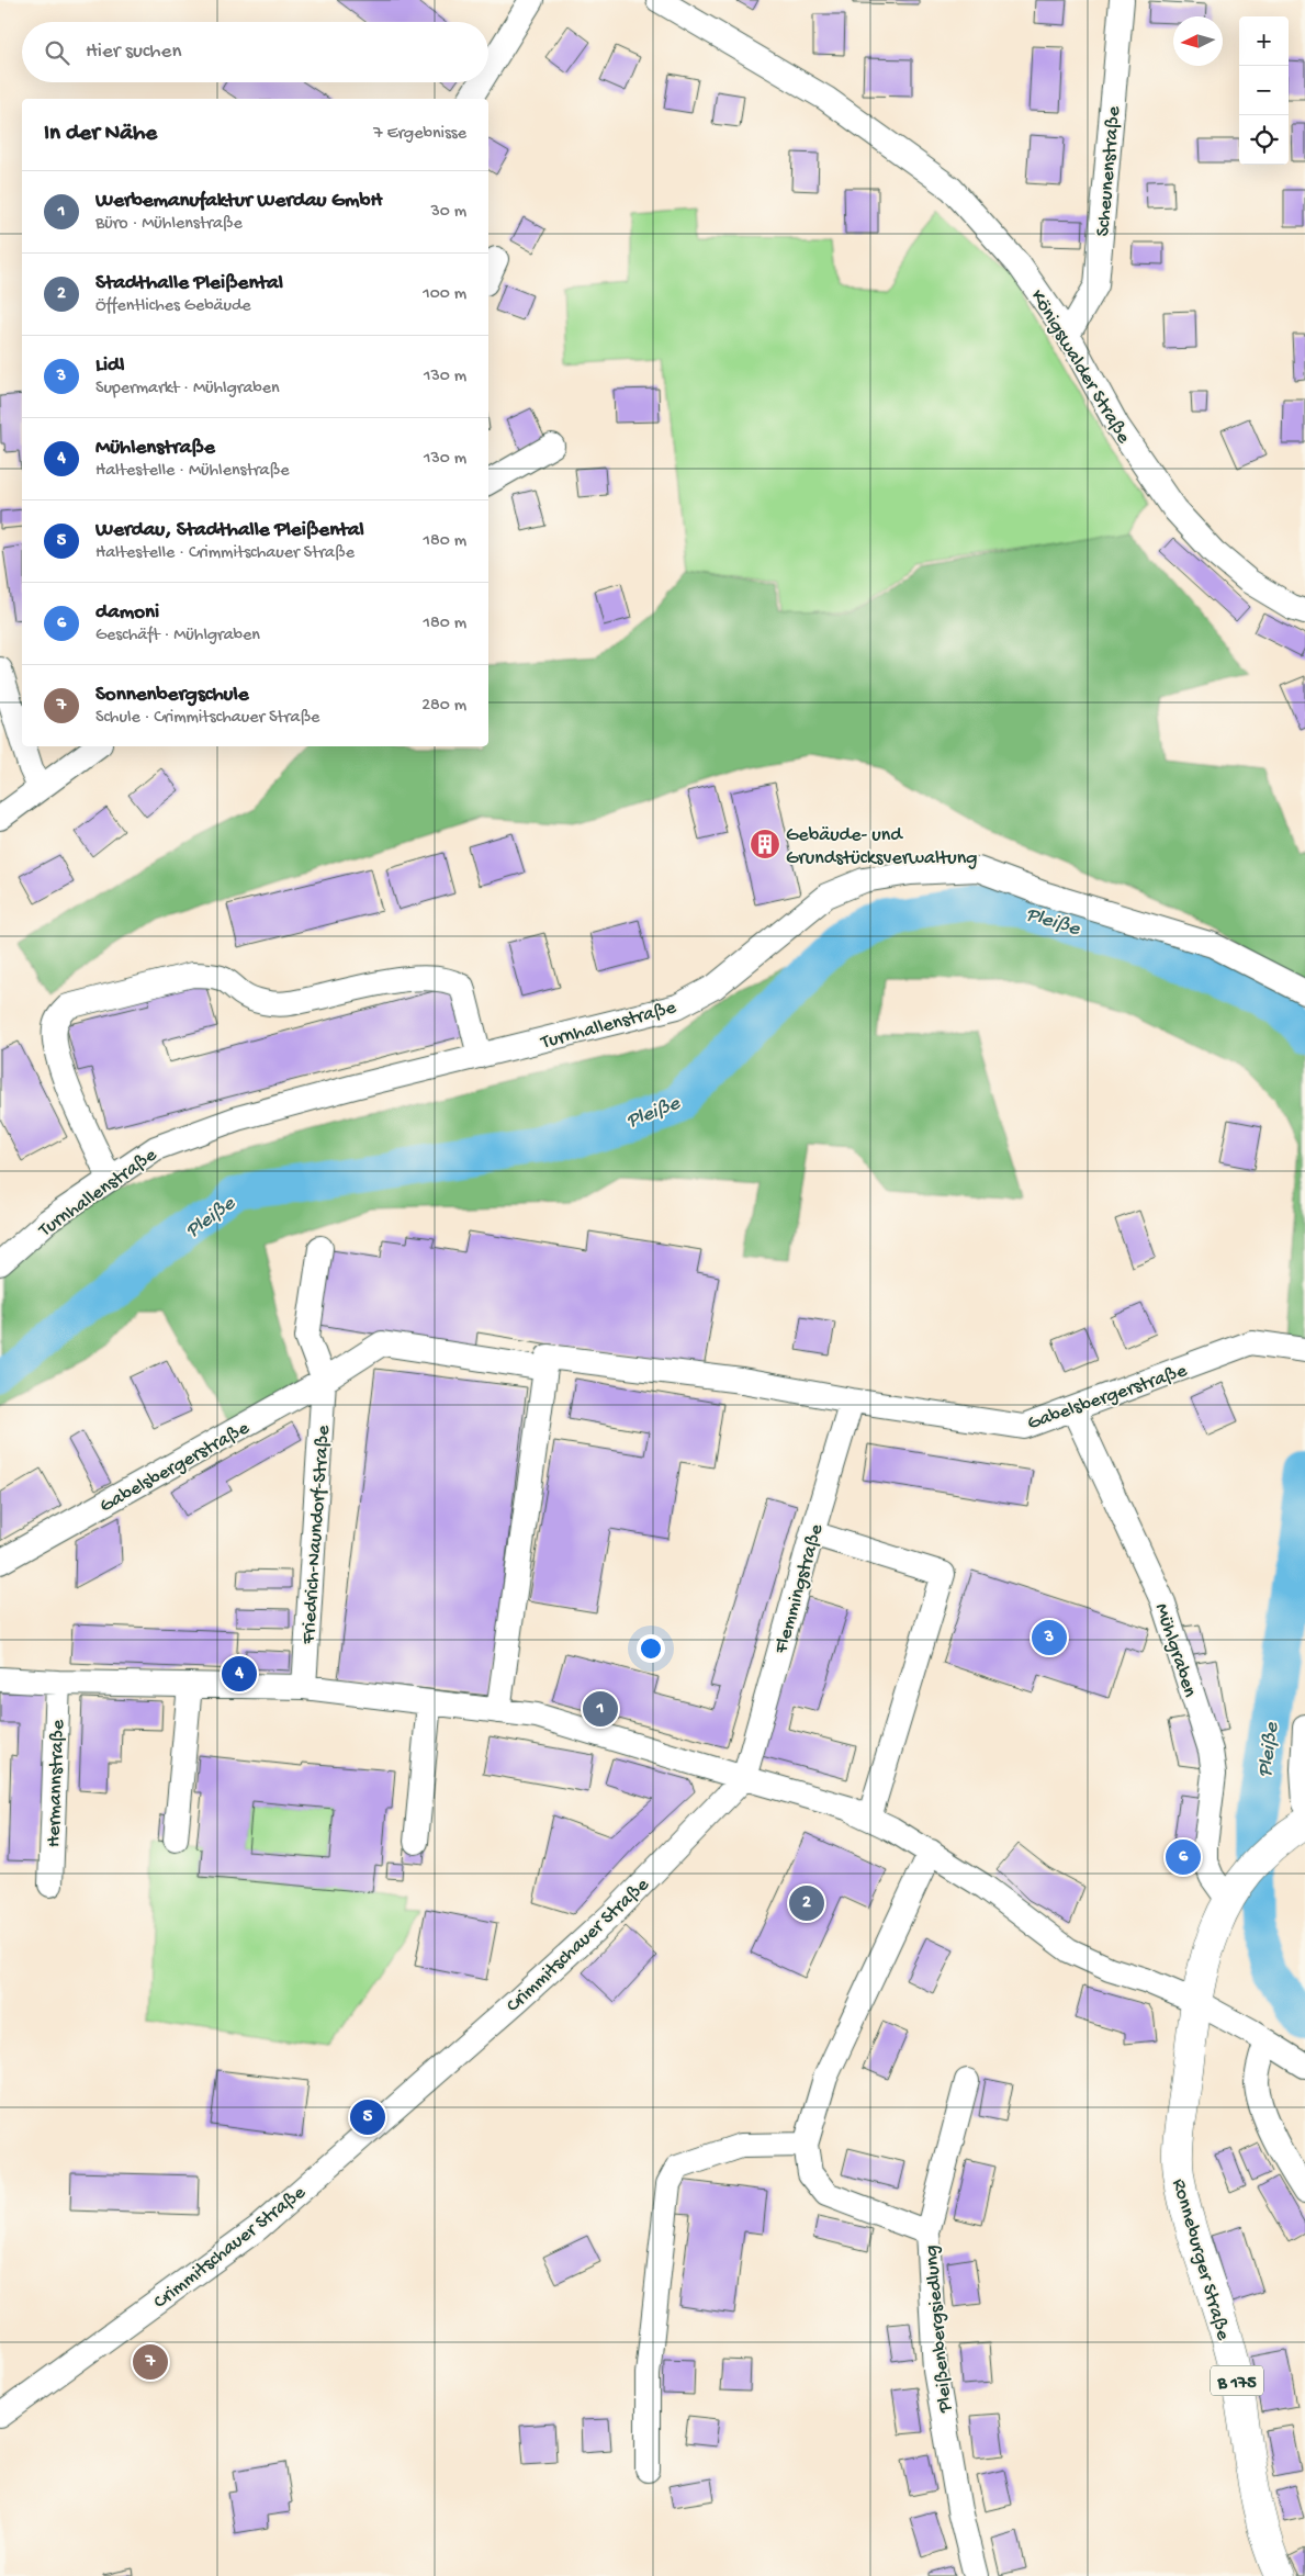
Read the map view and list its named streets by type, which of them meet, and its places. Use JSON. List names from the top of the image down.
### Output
{
  "streets": {
    "main road": ["Ronneburger Straße", "B 175"],
    "street": [
      "Scheunenstraße",
      "Königswalder Straße",
      "Turnhallenstraße",
      "Gabelsbergerstraße",
      "Friedrich-Naundorf-Straße",
      "Flemmingstraße",
      "Mühlgraben",
      "Hermannstraße",
      "Crimmitschauer Straße",
      "Pleißenbergsiedlung"
    ]
  },
  "crossings": [
    ["Scheunenstraße", "Königswalder Straße"],
    ["Gabelsbergerstraße", "Friedrich-Naundorf-Straße"],
    ["Gabelsbergerstraße", "Flemmingstraße"],
    ["Gabelsbergerstraße", "Mühlgraben"],
    ["Flemmingstraße", "Crimmitschauer Straße"],
    ["Mühlgraben", "B 175"],
    ["Ronneburger Straße", "B 175"]
  ],
  "water": ["Pleiße"],
  "places": {
    "building": ["Gebäude- und Grundstücksverwaltung"]
  },
  "north": "left",
  "page": {
    "map_buttons": ["+", "−"],
    "search": "Hier suchen",
    "heading": ["In der Nähe", "7 Ergebnisse"],
    "list": [
      {
        "mark": "1",
        "name": "Werbemanufaktur Werdau GmbH",
        "note": "Büro · Mühlenstraße",
        "value": "30 m"
      },
      {
        "mark": "2",
        "name": "Stadthalle Pleißental",
        "note": "Öffentliches Gebäude",
        "value": "100 m"
      },
      {
        "mark": "3",
        "name": "Lidl",
        "note": "Supermarkt · Mühlgraben",
        "value": "130 m"
      },
      {
        "mark": "4",
        "name": "Mühlenstraße",
        "note": "Haltestelle · Mühlenstraße",
        "value": "130 m"
      },
      {
        "mark": "5",
        "name": "Werdau, Stadthalle Pleißental",
        "note": "Haltestelle · Crimmitschauer Straße",
        "value": "180 m"
      },
      {
        "mark": "6",
        "name": "damoni",
        "note": "Geschäft · Mühlgraben",
        "value": "180 m"
      },
      {
        "mark": "7",
        "name": "Sonnenbergschule",
        "note": "Schule · Crimmitschauer Straße",
        "value": "280 m"
      }
    ],
    "pins": [
      "3",
      "4",
      "1",
      "6",
      "2",
      "5",
      "7"
    ]
  }
}
